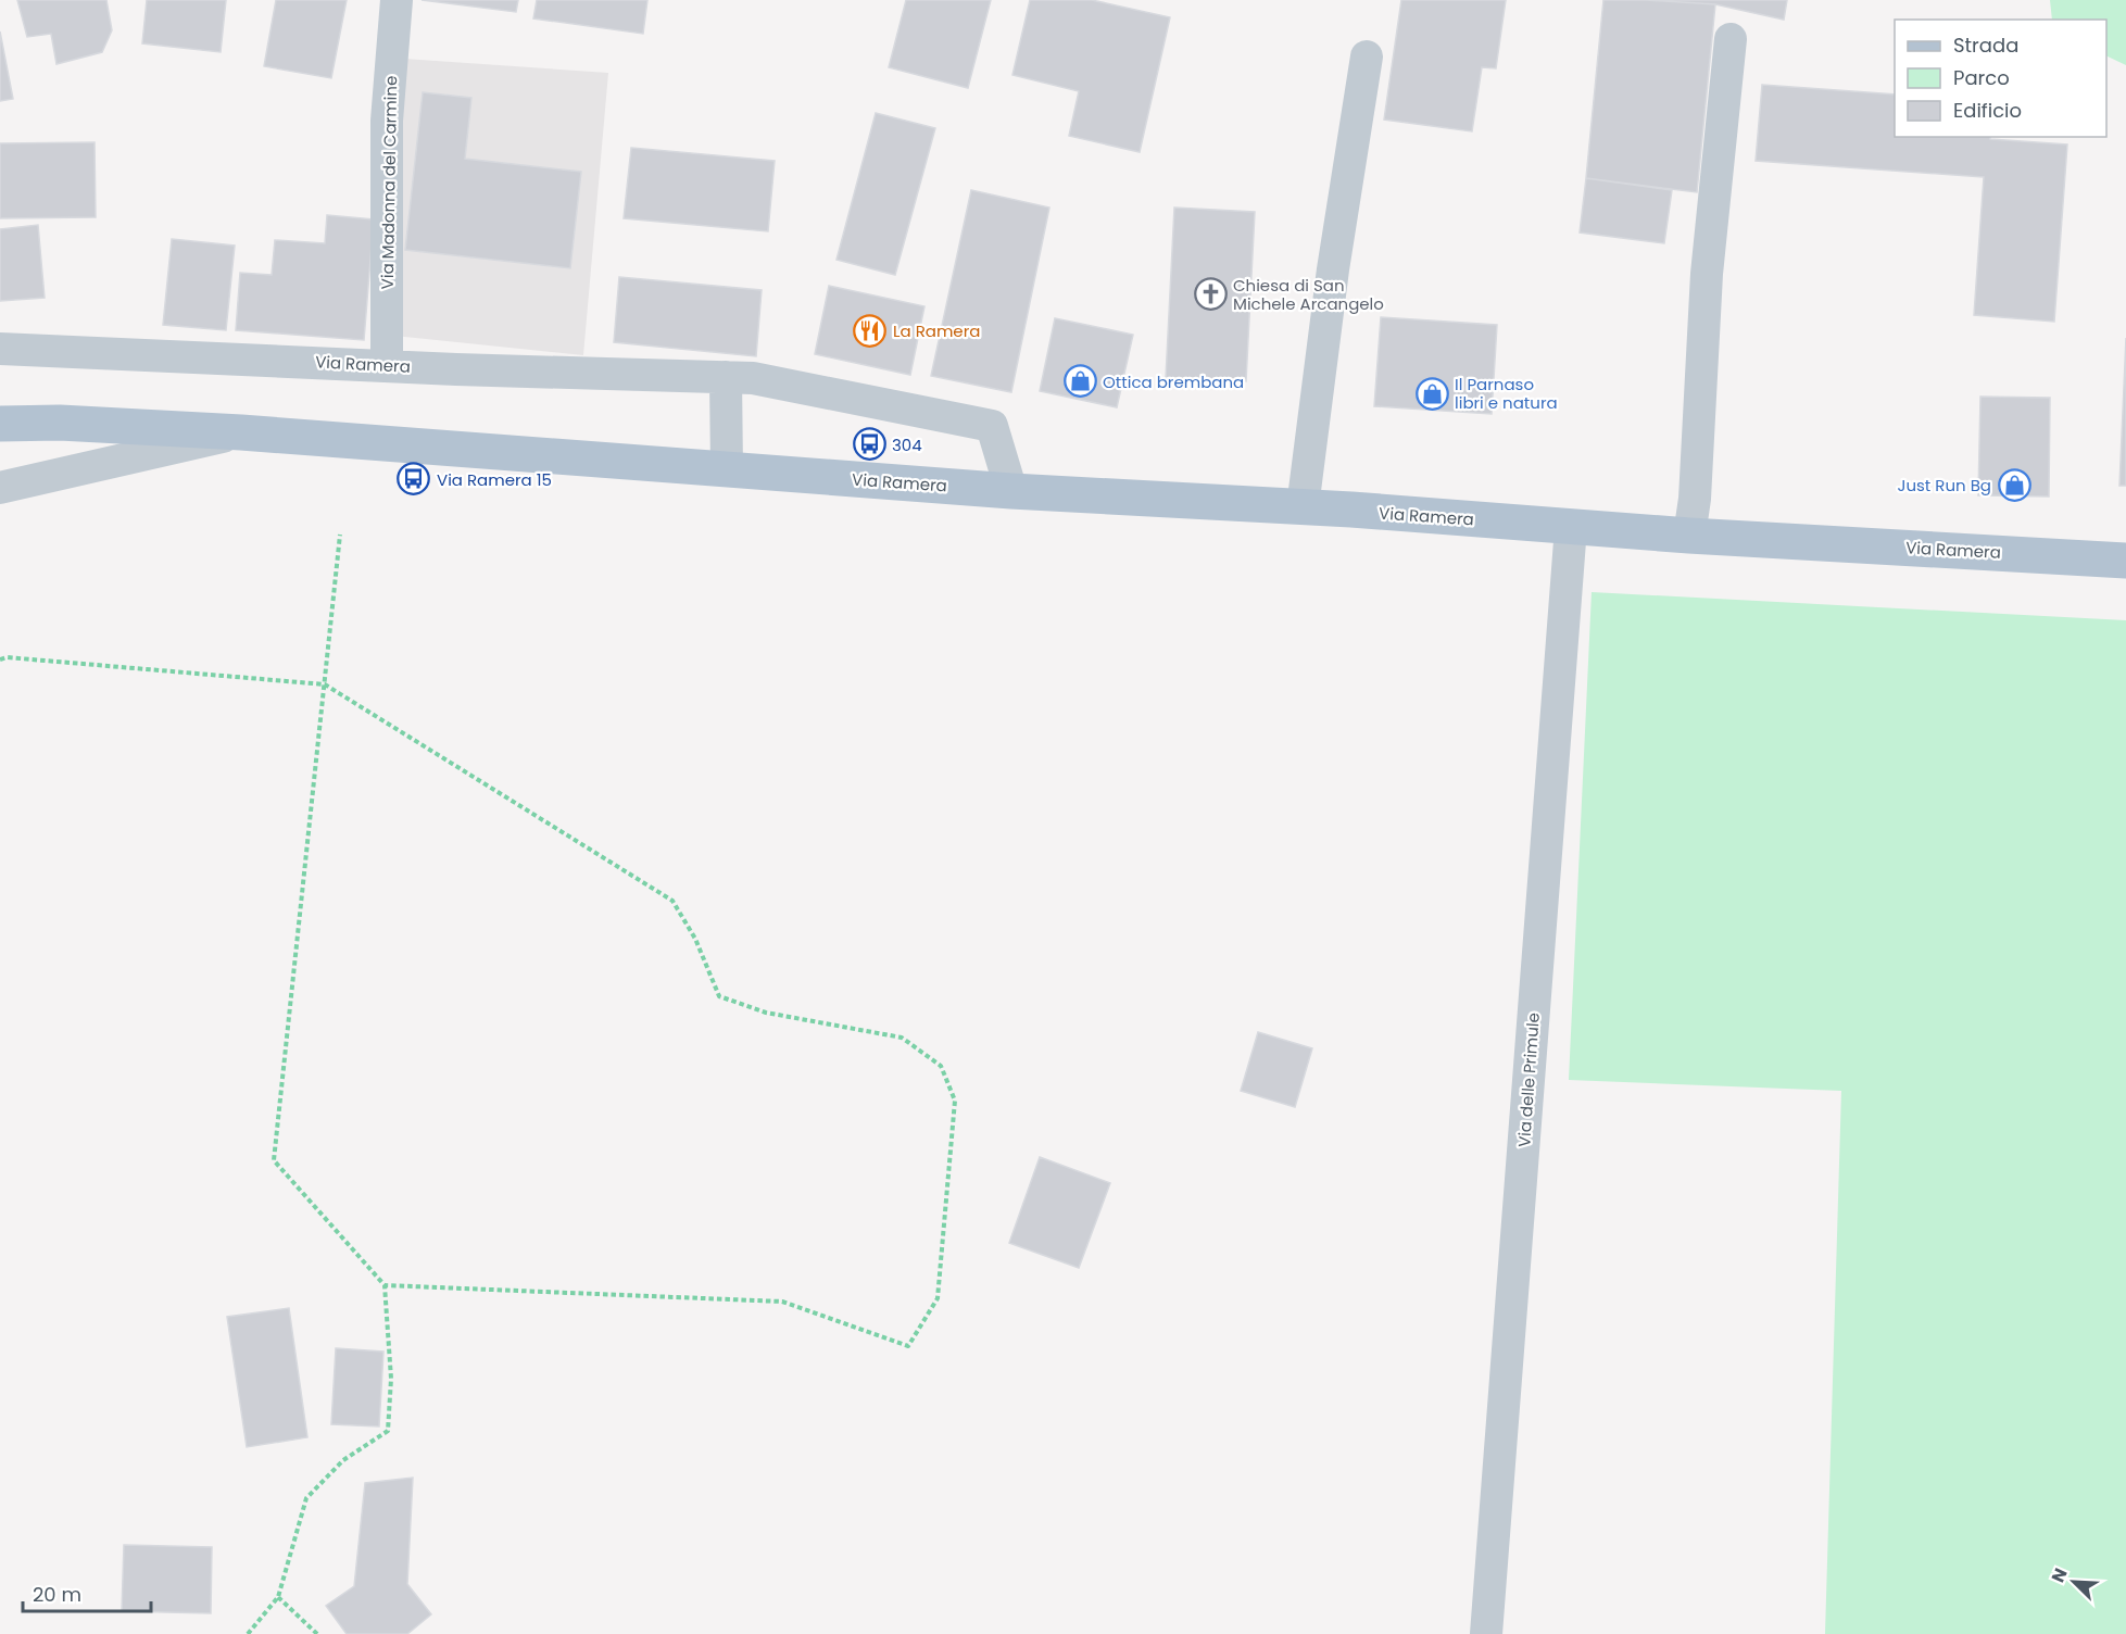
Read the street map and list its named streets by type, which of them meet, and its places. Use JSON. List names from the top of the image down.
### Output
{
  "streets": {
    "main road": ["Via Ramera"],
    "street": ["Via Madonna del Carmine", "Via delle Primule"]
  },
  "crossings": [
    ["Via Madonna del Carmine", "Via Ramera"],
    ["Via Ramera", "Via delle Primule"]
  ],
  "places": {
    "church": ["Chiesa di San Michele Arcangelo"],
    "restaurant": ["La Ramera"],
    "shop": ["Ottica brembana", "Il Parnaso libri e natura", "Just Run Bg"],
    "bus stop": ["304", "Via Ramera 15"]
  },
  "legend": ["Strada", "Parco", "Edificio"],
  "scale_bar": "20 m",
  "north": "top left"
}
